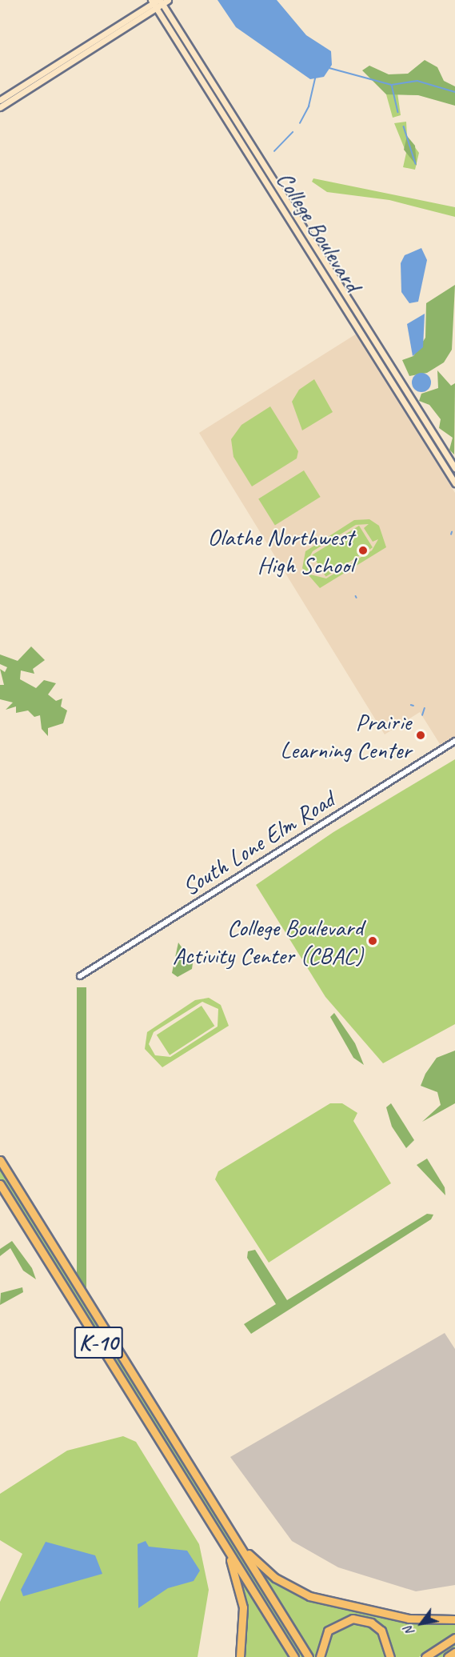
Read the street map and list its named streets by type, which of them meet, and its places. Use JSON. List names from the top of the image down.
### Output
{
  "streets": {
    "highway": ["K-10"],
    "main road": ["College Boulevard"],
    "street": ["South Lone Elm Road"]
  },
  "places": ["Olathe Northwest High School", "Prairie Learning Center", "College Boulevard Activity Center (CBAC)"],
  "north": "bottom left"
}
